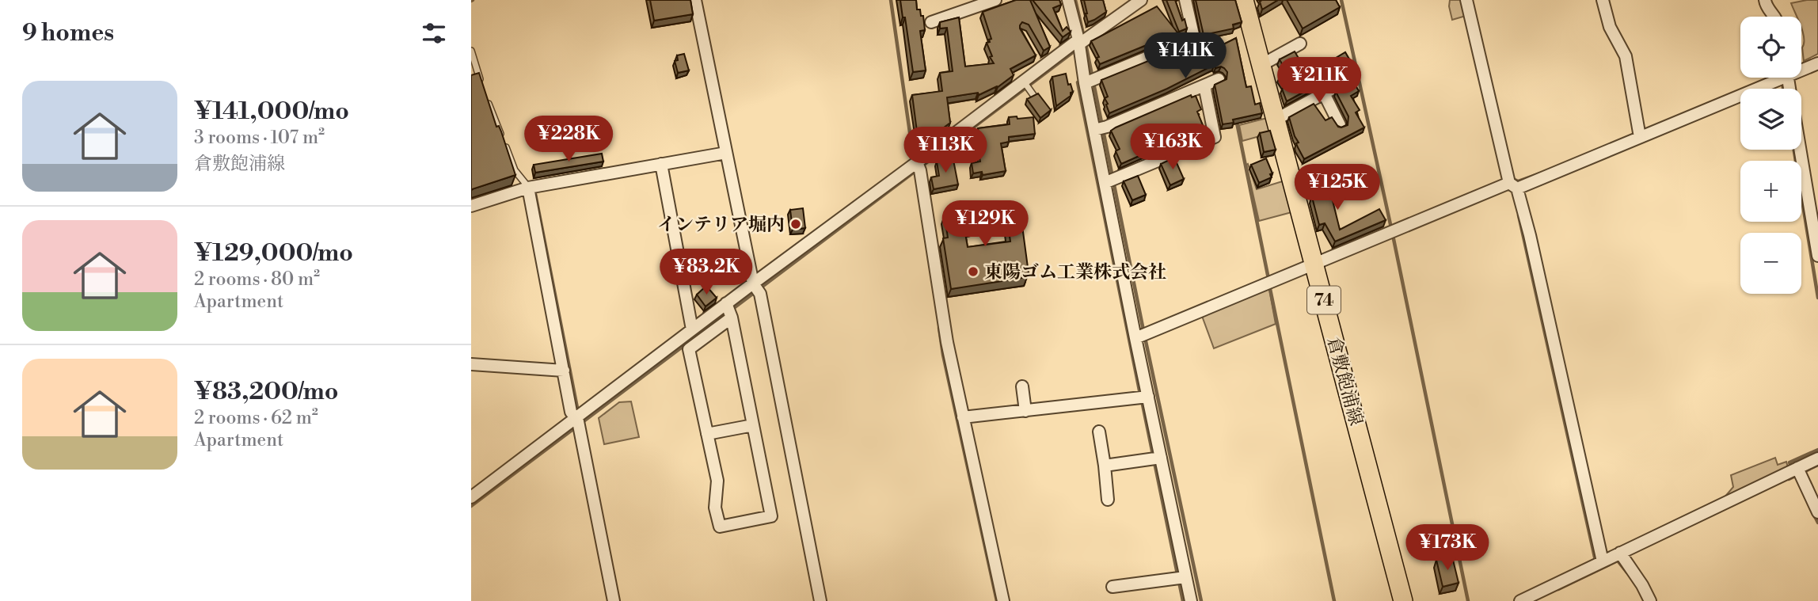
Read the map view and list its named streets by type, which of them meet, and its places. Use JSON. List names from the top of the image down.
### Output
{
  "streets": {
    "main road": ["74", "倉敷飽浦線"]
  },
  "places": ["インテリア堀内", "東陽ゴム工業株式会社"],
  "page": {
    "heading": "9 homes",
    "map_buttons": ["+", "−"],
    "price": [
      "¥141K",
      "¥211K",
      "¥228K",
      "¥163K",
      "¥113K",
      "¥125K",
      "¥129K",
      "¥83.2K",
      "¥173K"
    ],
    "list": [
      {
        "name": "¥141,000/mo",
        "note": "3 rooms · 107 m² · 倉敷飽浦線"
      },
      {
        "name": "¥129,000/mo",
        "note": "2 rooms · 80 m² · Apartment"
      },
      {
        "name": "¥83,200/mo",
        "note": "2 rooms · 62 m² · Apartment"
      }
    ]
  }
}
